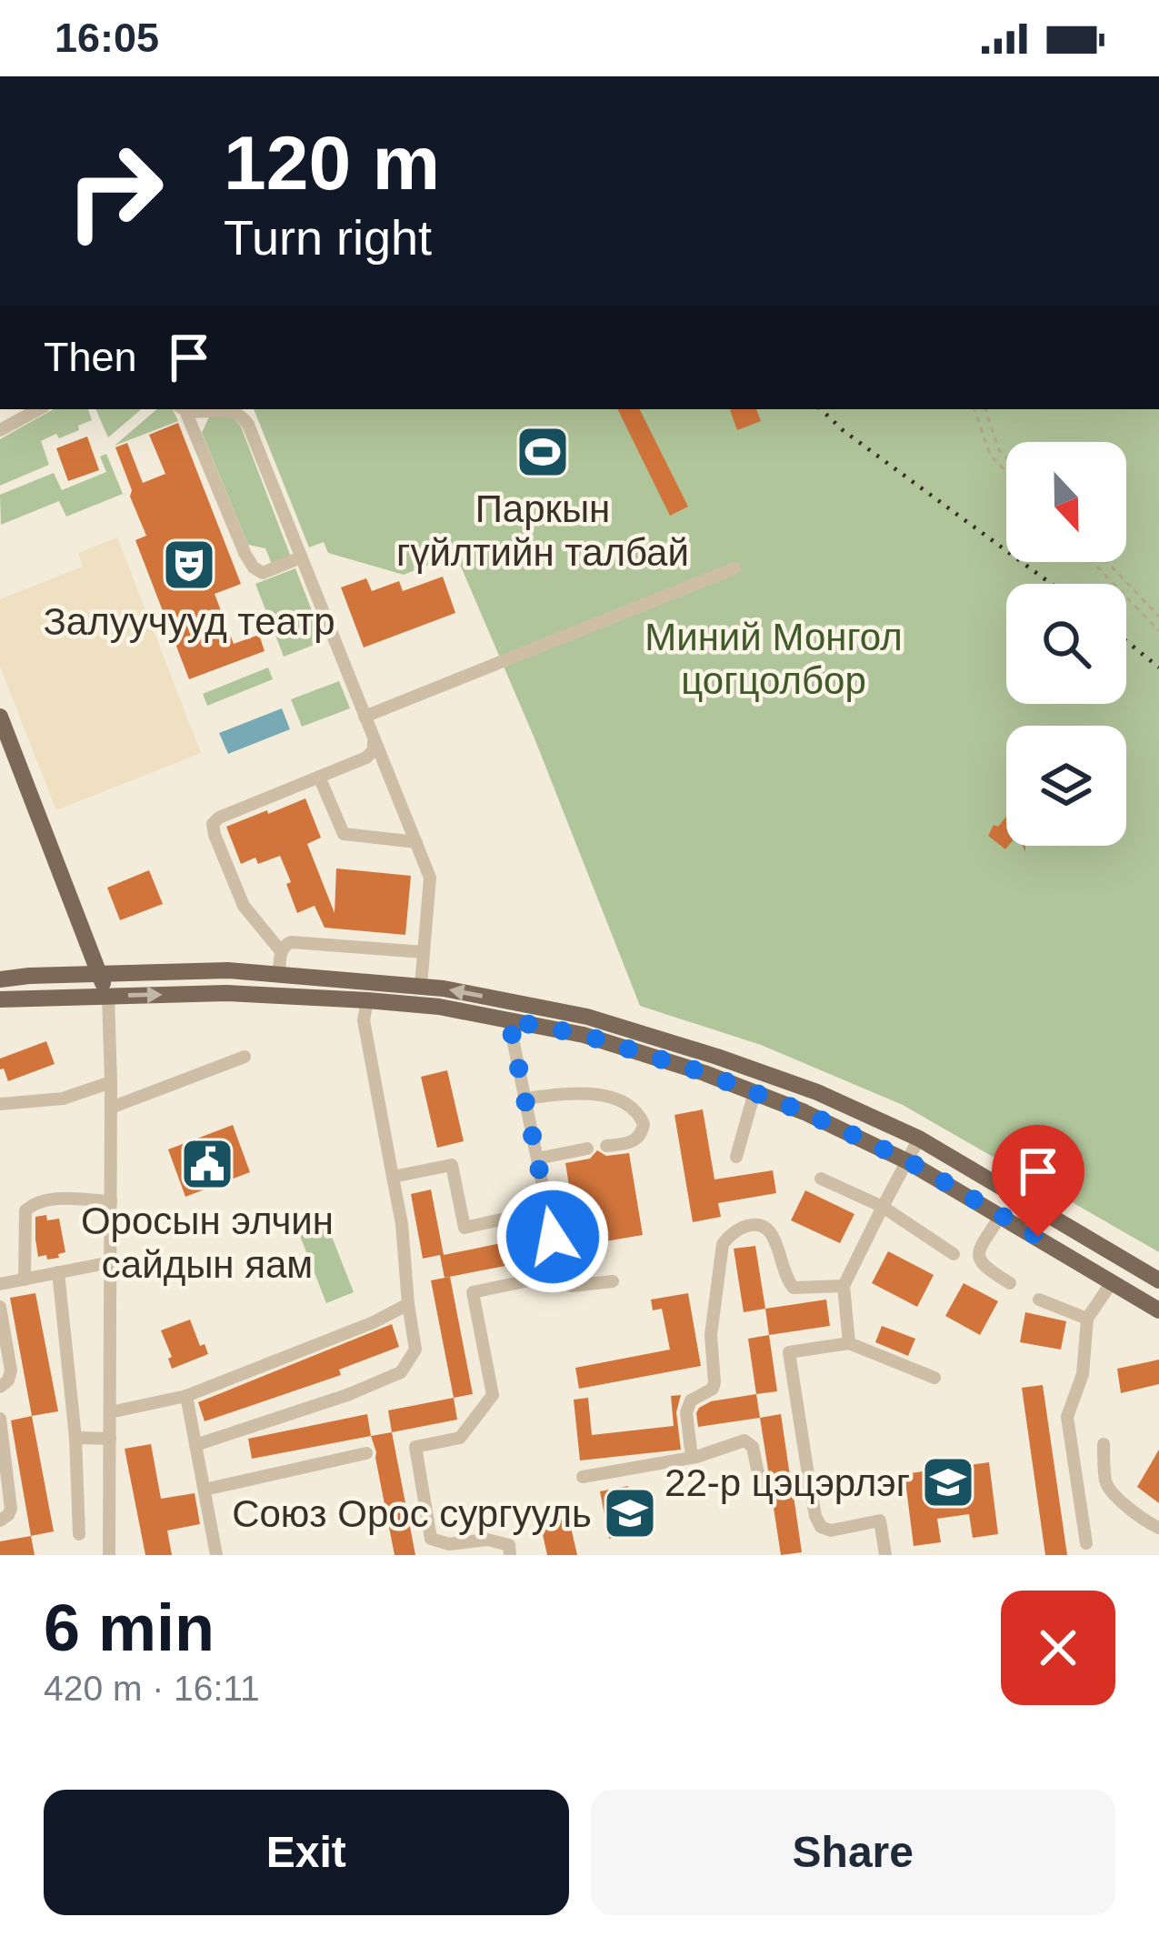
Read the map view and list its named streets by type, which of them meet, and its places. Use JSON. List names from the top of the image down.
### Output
{
  "parks": ["Миний Монгол цогцолбор"],
  "places": {
    "sports": ["Паркын гүйлтийн талбай"],
    "theatre": ["Залуучууд театр"],
    "public building": ["Оросын элчин сайдын яам"],
    "school or university": ["22-р цэцэрлэг", "Союз Орос сургууль"]
  },
  "north": "bottom",
  "page": {
    "status": "16:05",
    "turn": ["120 m", "Turn right"],
    "then": "Then",
    "heading": ["6 min", "420 m · 16:11"],
    "buttons": ["Exit", "Share"]
  }
}
